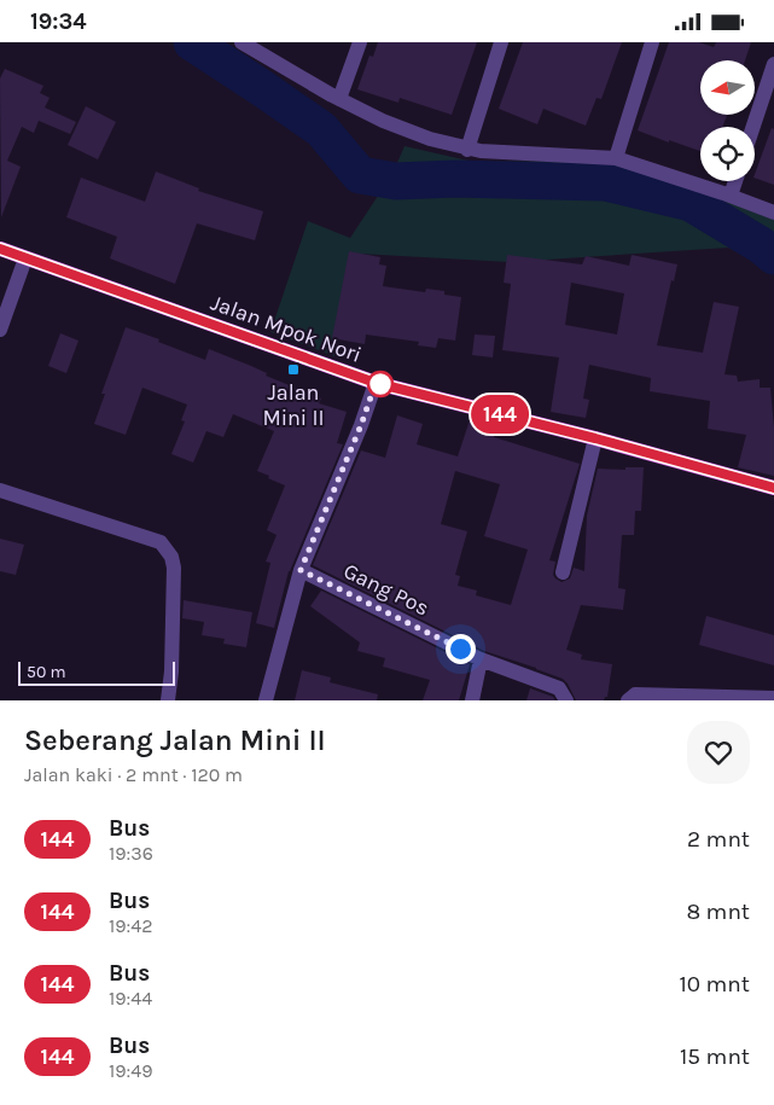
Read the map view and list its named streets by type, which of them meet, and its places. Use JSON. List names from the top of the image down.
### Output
{
  "streets": {
    "main road": ["Jalan Mpok Nori"],
    "street": ["Gang Pos"]
  },
  "places": {
    "transit": ["Jalan Mini II"]
  },
  "lines": ["bus line 144"],
  "scale_bar": "50 m",
  "north": "left",
  "page": {
    "status": "19:34",
    "on_map": "144",
    "scale": "50 m",
    "heading": ["Seberang Jalan Mini II", "Jalan kaki · 2 mnt · 120 m"],
    "list": [
      {
        "mark": "144",
        "name": "Bus",
        "note": "19:36",
        "value": "2 mnt"
      },
      {
        "mark": "144",
        "name": "Bus",
        "note": "19:42",
        "value": "8 mnt"
      },
      {
        "mark": "144",
        "name": "Bus",
        "note": "19:44",
        "value": "10 mnt"
      },
      {
        "mark": "144",
        "name": "Bus",
        "note": "19:49",
        "value": "15 mnt"
      }
    ]
  }
}
